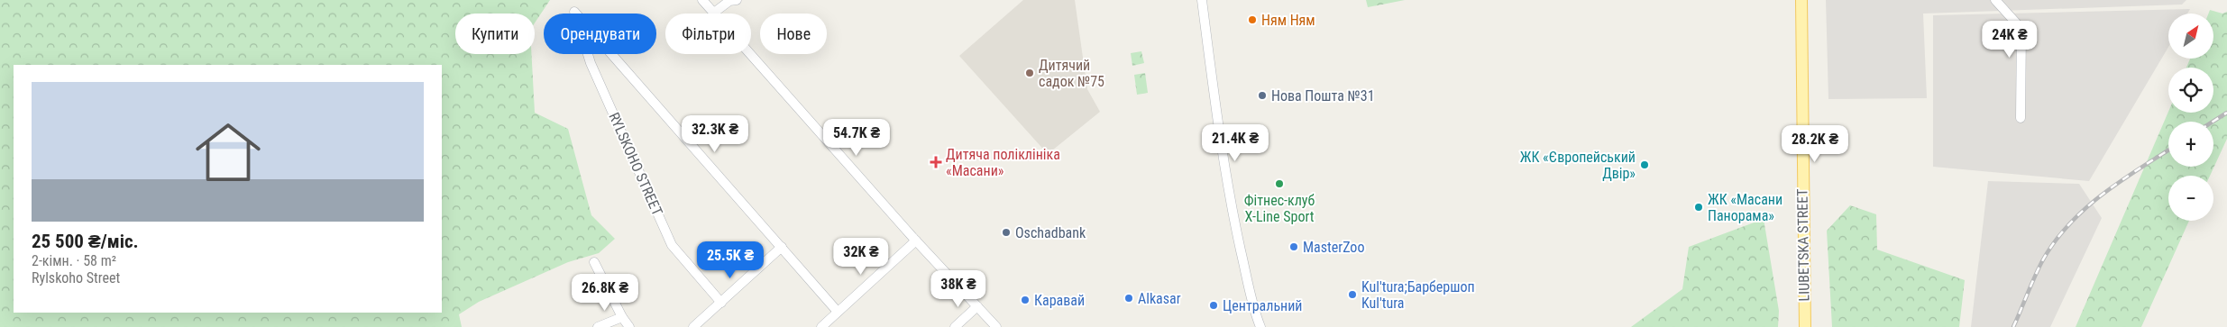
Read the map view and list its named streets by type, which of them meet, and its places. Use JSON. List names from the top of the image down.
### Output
{
  "streets": {
    "main road": ["LIUBETSKA STREET"],
    "street": ["RYLSKOHO STREET"]
  },
  "places": {
    "other": [
      "Ням Ням",
      "Дитячий садок №75",
      "Нова Пошта №31",
      "ЖК «Європейський Двір»",
      "Фітнес-клуб X-Line Sport",
      "ЖК «Масани Панорама»",
      "Oschadbank",
      "MasterZoo",
      "Kul'tura;Барбершоп Kul'tura",
      "Alkasar",
      "Каравай",
      "Центральний"
    ],
    "health": ["Дитяча поліклініка «Масани»"]
  },
  "north": "top right",
  "page": {
    "map_buttons": ["+", "−"],
    "chip": [
      "Купити",
      "Орендувати",
      "Фільтри",
      "Нове"
    ],
    "price": [
      "24K ₴",
      "32.3K ₴",
      "54.7K ₴",
      "21.4K ₴",
      "28.2K ₴",
      "32K ₴",
      "25.5K ₴",
      "38K ₴",
      "26.8K ₴"
    ],
    "list": [
      {
        "name": "25 500 ₴/міс.",
        "note": "2-кімн. · 58 m² · Rylskoho Street"
      }
    ]
  }
}
